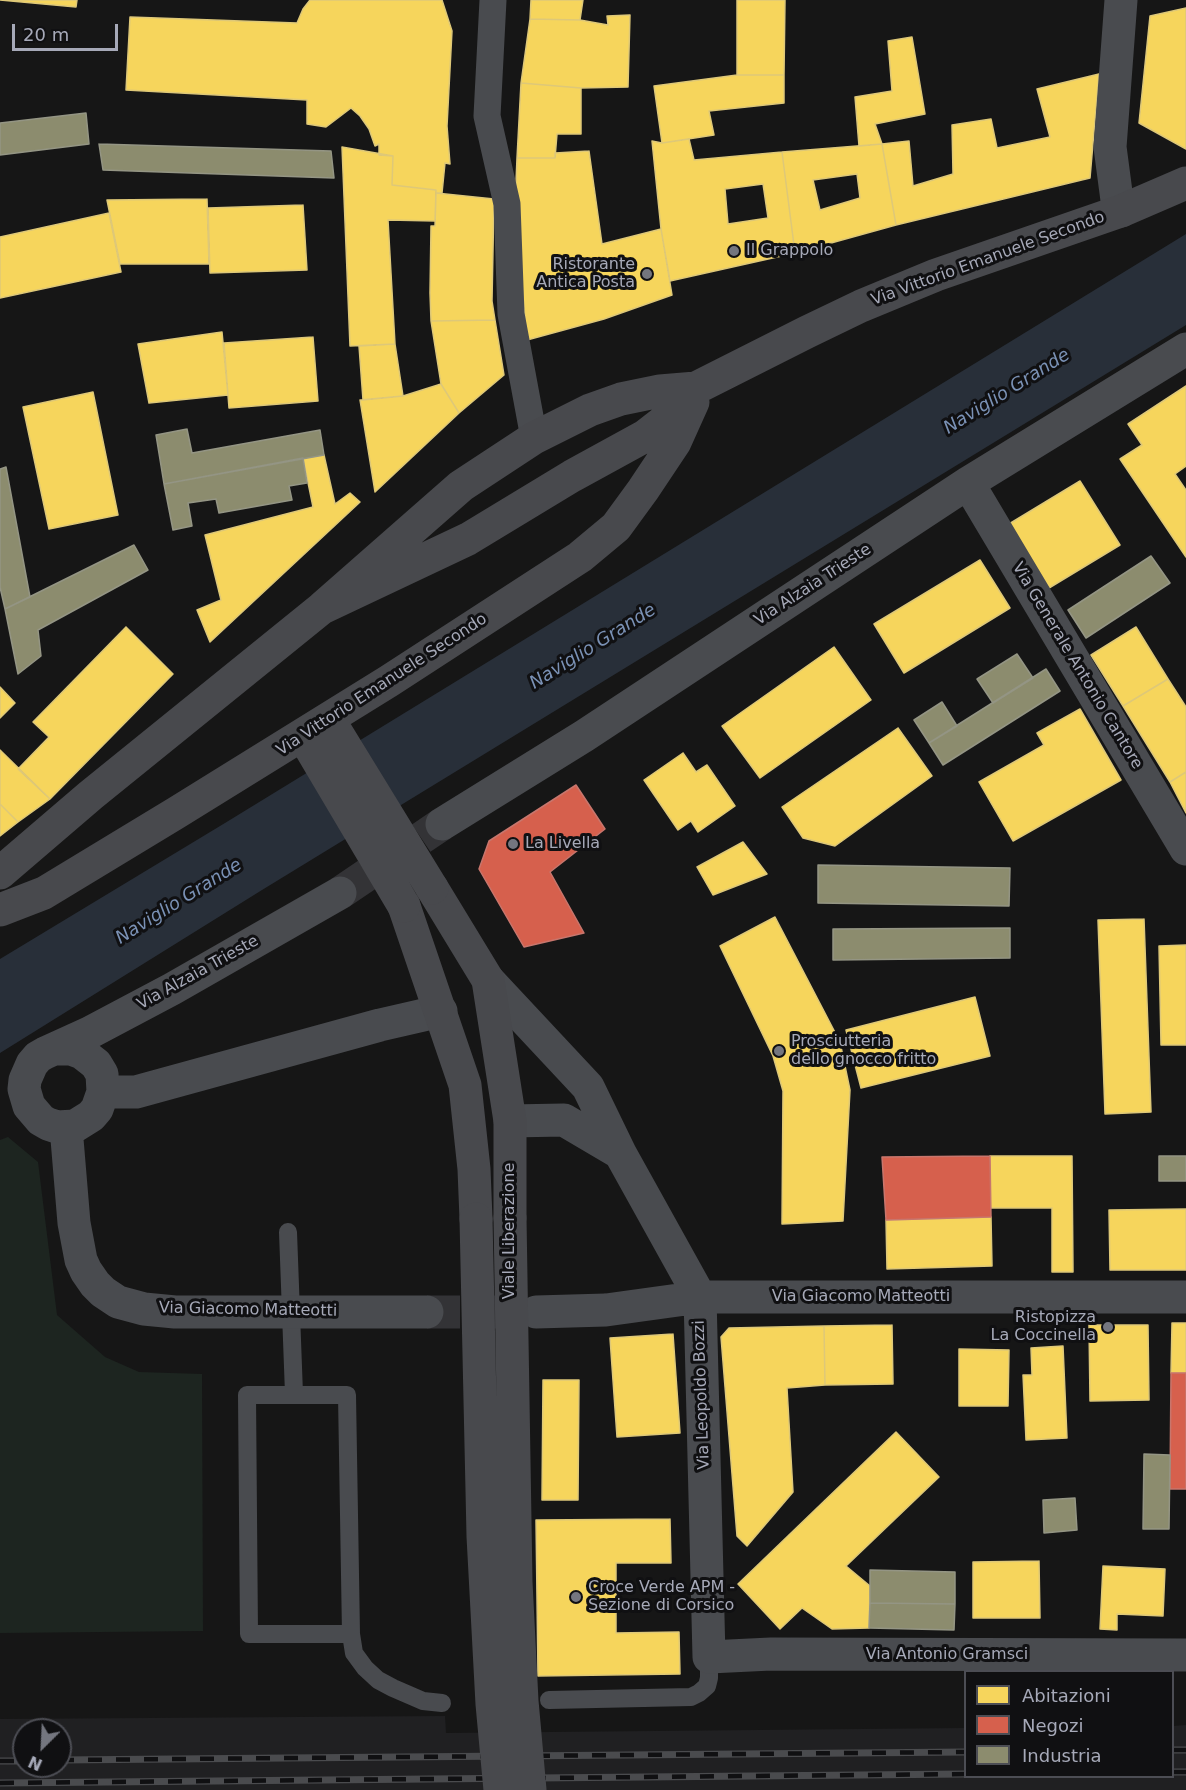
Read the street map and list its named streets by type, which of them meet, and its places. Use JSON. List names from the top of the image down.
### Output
{
  "streets": {
    "main road": ["Via Vittorio Emanuele Secondo", "Viale Liberazione"],
    "street": [
      "Via Alzaia Trieste",
      "Via Generale Antonio Cantore",
      "Via Giacomo Matteotti",
      "Via Leopoldo Bozzi",
      "Via Antonio Gramsci"
    ]
  },
  "crossings": [
    ["Via Vittorio Emanuele Secondo", "Viale Liberazione"],
    ["Via Alzaia Trieste", "Via Generale Antonio Cantore"],
    ["Via Alzaia Trieste", "Via Giacomo Matteotti"],
    ["Viale Liberazione", "Via Leopoldo Bozzi"],
    ["Via Giacomo Matteotti", "Via Leopoldo Bozzi"],
    ["Via Leopoldo Bozzi", "Via Antonio Gramsci"]
  ],
  "water": ["Naviglio Grande"],
  "places": [
    "Il Grappolo",
    "Ristorante Antica Posta",
    "La Livella",
    "Prosciutteria dello gnocco fritto",
    "Ristopizza La Coccinella",
    "Croce Verde APM - Sezione di Corsico"
  ],
  "legend": ["Abitazioni", "Negozi", "Industria"],
  "scale_bar": "20 m",
  "north": "bottom left"
}
